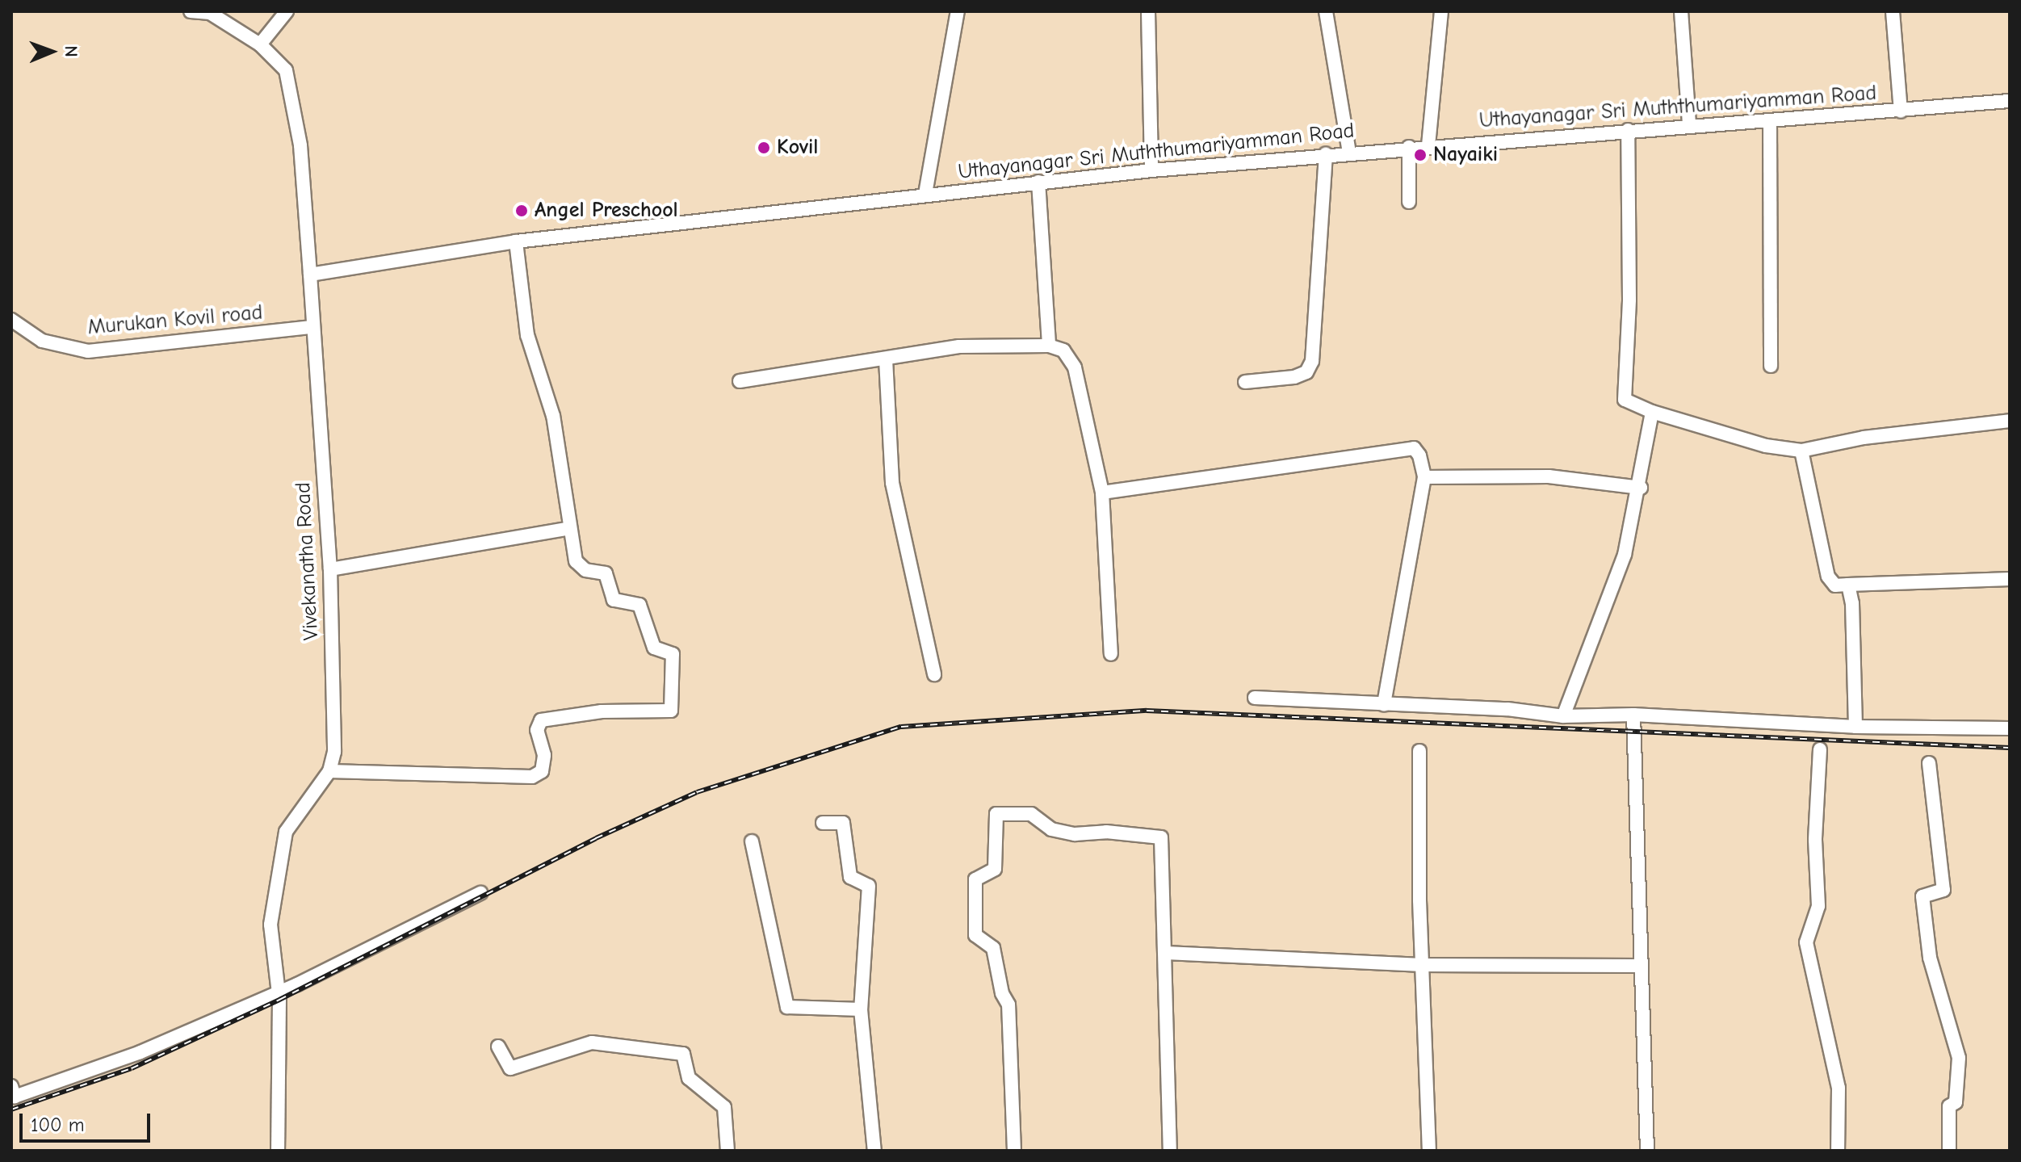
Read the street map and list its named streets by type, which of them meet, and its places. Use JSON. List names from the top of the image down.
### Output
{
  "streets": {
    "street": ["Uthayanagar Sri Muththumariyamman Road", "Murukan Kovil road", "Vivekanatha Road"]
  },
  "crossings": [
    ["Uthayanagar Sri Muththumariyamman Road", "Vivekanatha Road"],
    ["Murukan Kovil road", "Vivekanatha Road"]
  ],
  "places": ["Kovil", "Nayaiki", "Angel Preschool"],
  "scale_bar": "100 m",
  "north": "right"
}
